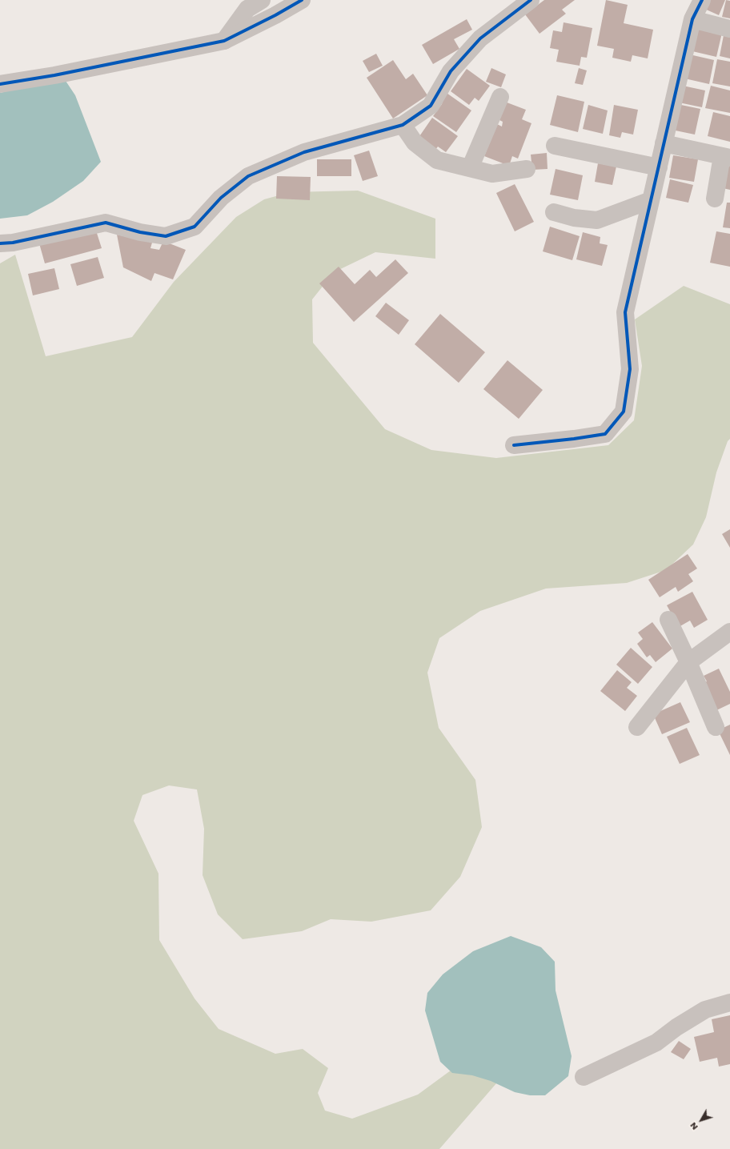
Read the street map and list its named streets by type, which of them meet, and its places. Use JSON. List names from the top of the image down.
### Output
{
  "north": "bottom left"
}
